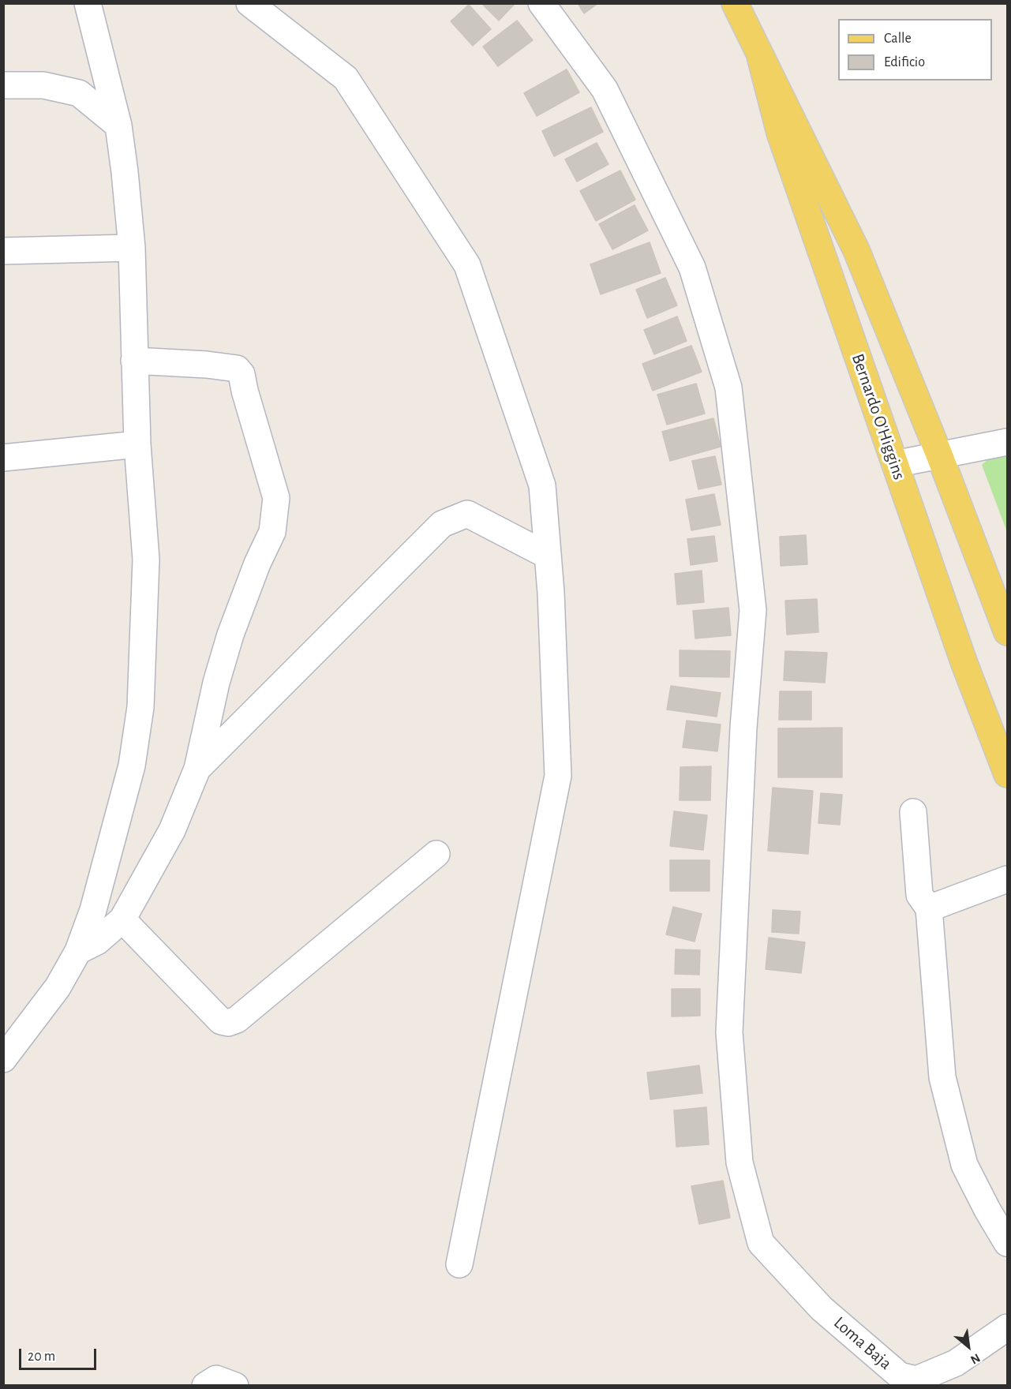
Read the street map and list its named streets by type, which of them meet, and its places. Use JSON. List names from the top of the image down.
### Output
{
  "streets": {
    "main road": ["Bernardo O'Higgins"],
    "street": ["Loma Baja"]
  },
  "legend": ["Calle", "Edificio"],
  "scale_bar": "20 m",
  "north": "bottom right"
}
